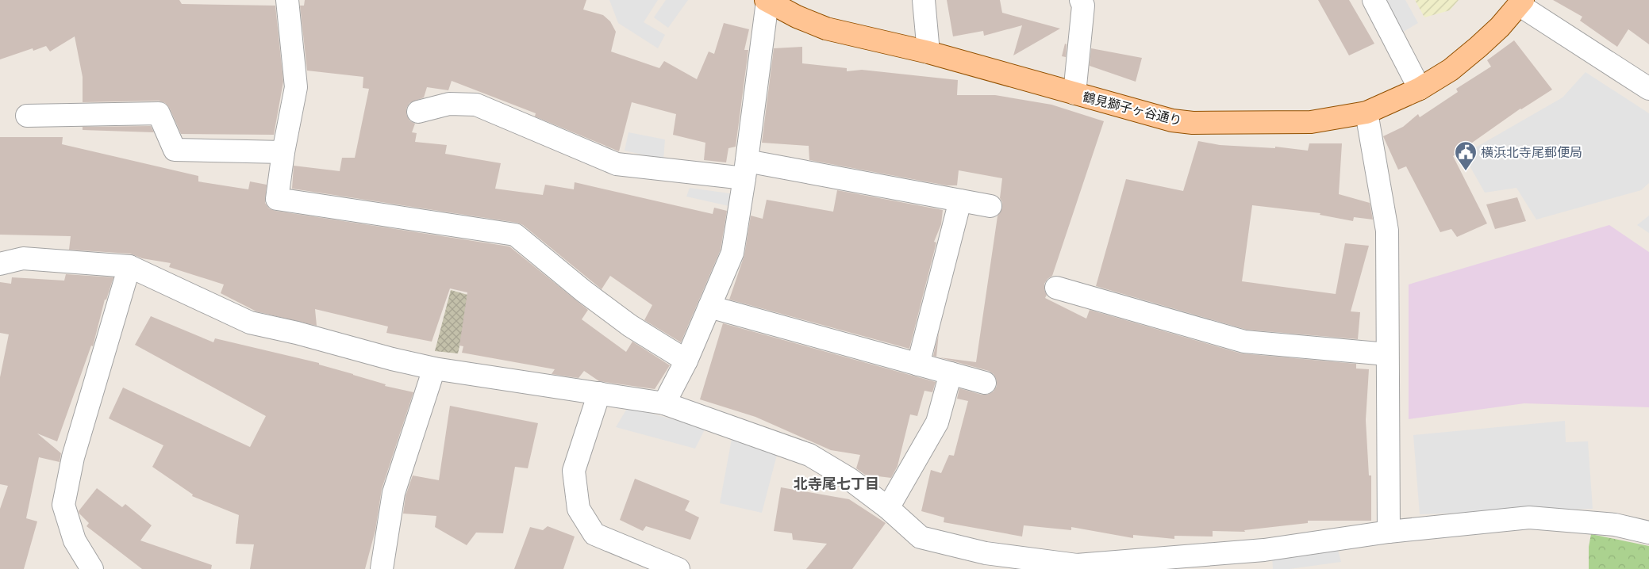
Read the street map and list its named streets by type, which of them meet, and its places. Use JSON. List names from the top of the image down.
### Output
{
  "streets": {
    "main road": ["鶴見獅子ヶ谷通り"]
  },
  "districts": ["北寺尾七丁目"],
  "places": {
    "public building": ["横浜北寺尾郵便局"]
  }
}
